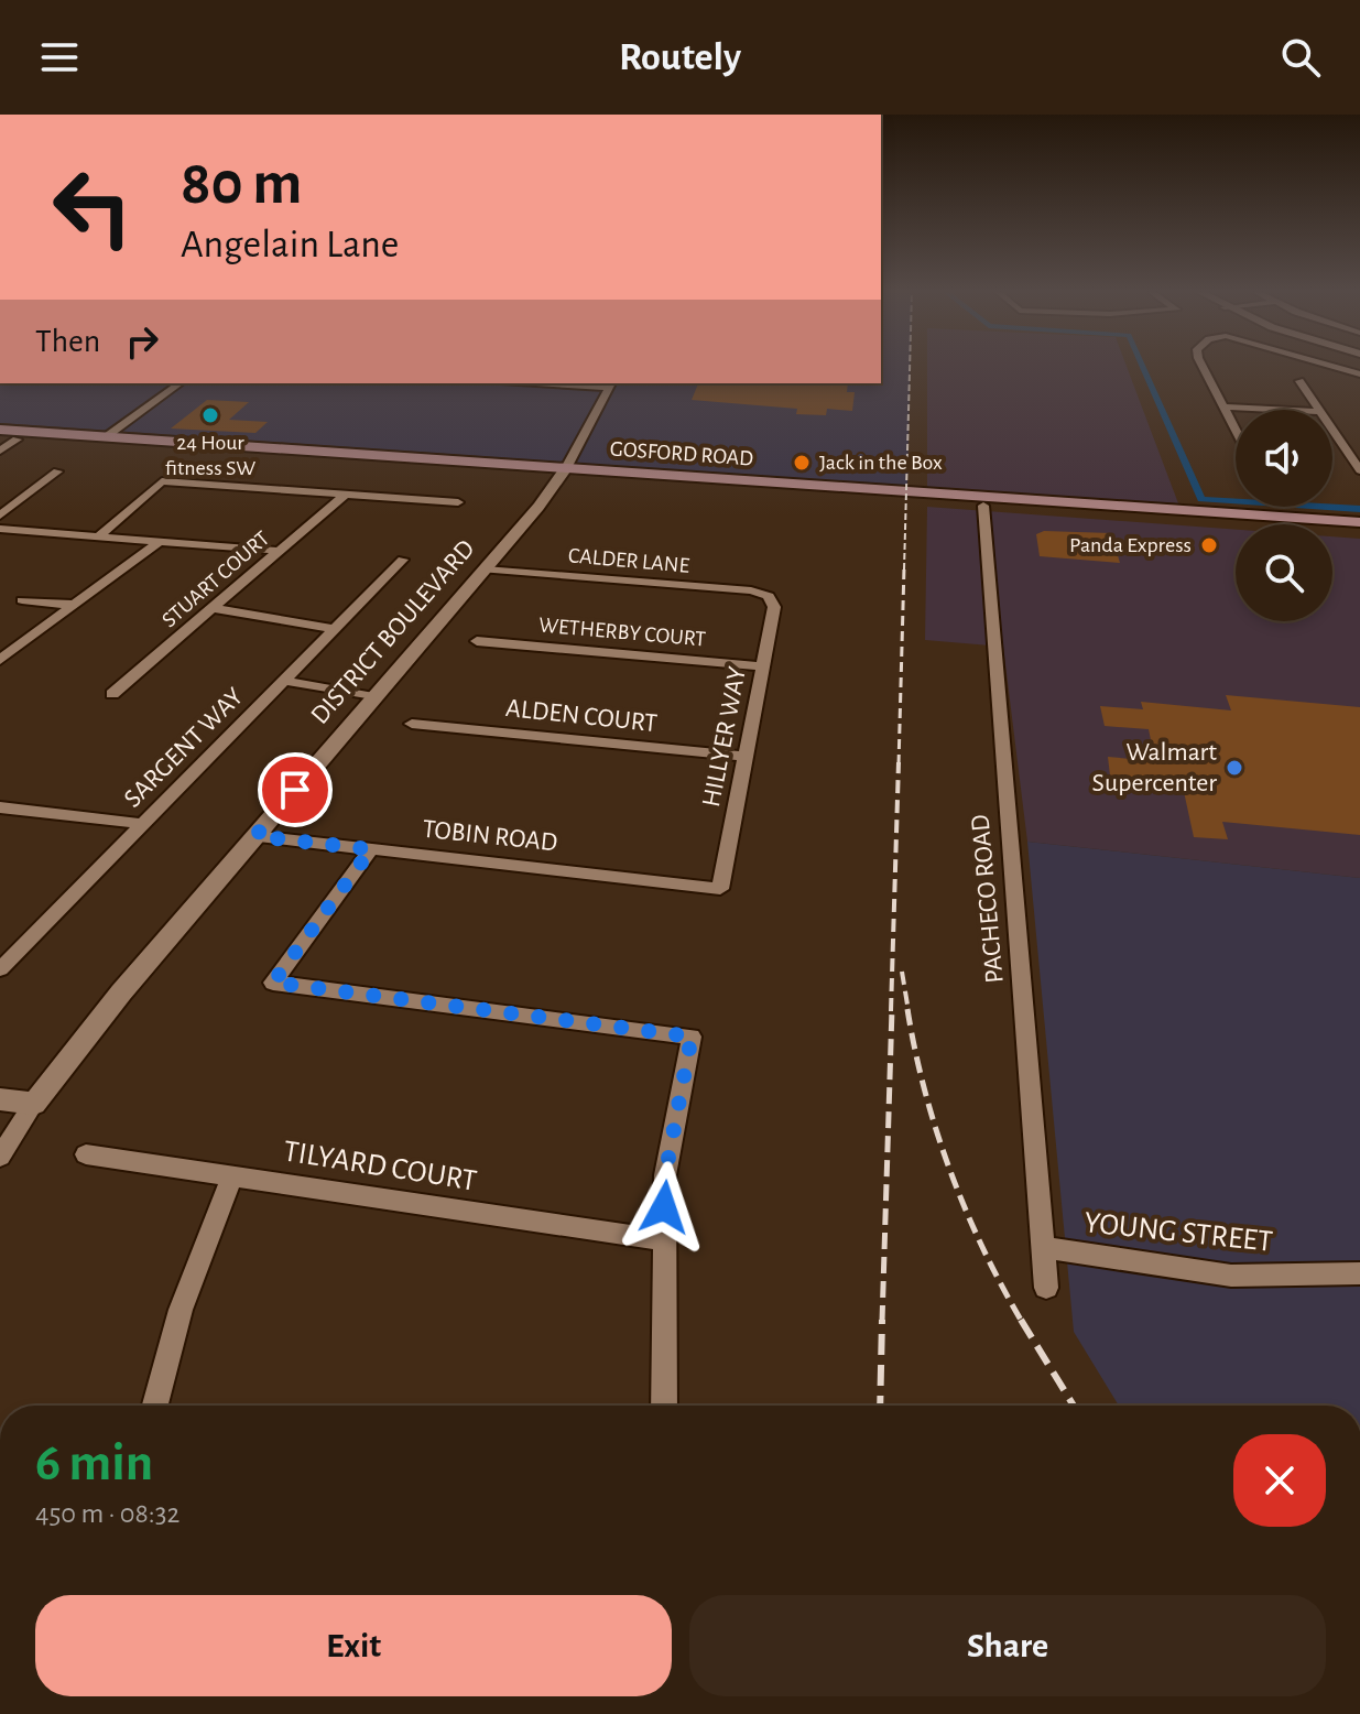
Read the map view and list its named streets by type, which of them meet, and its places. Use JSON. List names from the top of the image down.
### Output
{
  "streets": {
    "main road": ["GOSFORD ROAD"],
    "street": [
      "CALDER LANE",
      "STUART COURT",
      "DISTRICT BOULEVARD",
      "WETHERBY COURT",
      "ALDEN COURT",
      "HILLYER WAY",
      "SARGENT WAY",
      "TOBIN ROAD",
      "PACHECO ROAD",
      "TILYARD COURT",
      "YOUNG STREET"
    ]
  },
  "crossings": [
    ["GOSFORD ROAD", "DISTRICT BOULEVARD"],
    ["GOSFORD ROAD", "PACHECO ROAD"],
    ["CALDER LANE", "DISTRICT BOULEVARD"],
    ["CALDER LANE", "HILLYER WAY"],
    ["DISTRICT BOULEVARD", "TOBIN ROAD"],
    ["WETHERBY COURT", "HILLYER WAY"],
    ["ALDEN COURT", "HILLYER WAY"],
    ["HILLYER WAY", "TOBIN ROAD"],
    ["PACHECO ROAD", "YOUNG STREET"]
  ],
  "places": [
    "24 Hour fitness SW",
    "Jack in the Box",
    "Panda Express",
    "Walmart Supercenter"
  ],
  "page": {
    "header": "Routely",
    "turn": ["80 m", "Angelain Lane"],
    "then": "Then",
    "heading": ["6 min", "450 m · 08:32"],
    "buttons": ["Exit", "Share"]
  }
}
